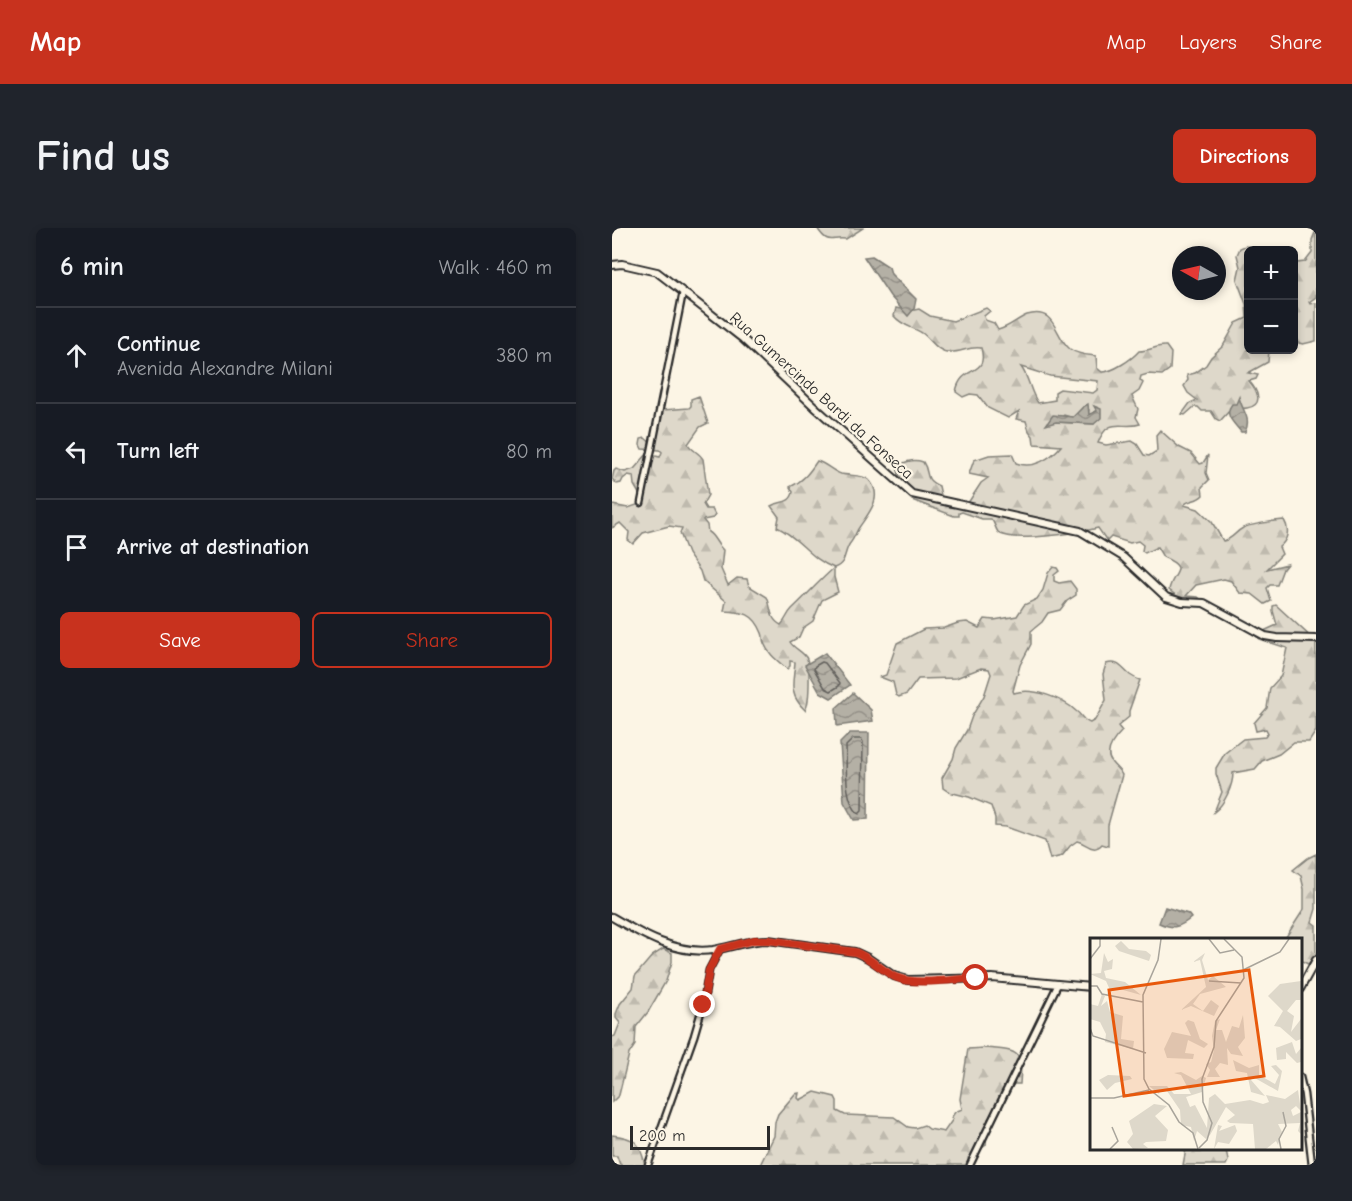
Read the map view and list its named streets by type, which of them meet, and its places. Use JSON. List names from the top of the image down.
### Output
{
  "streets": {
    "street": ["Rua Gumercindo Bardi da Fonseca"]
  },
  "scale_bar": "200 m",
  "north": "left",
  "page": {
    "header": "Map",
    "nav": ["Map", "Layers", "Share"],
    "buttons": [
      "Directions",
      ["Save", "Share"]
    ],
    "title": "Find us",
    "heading": ["6 min", "Walk · 460 m"],
    "map_buttons": ["+", "−"],
    "list": [
      ["Continue", "Avenida Alexandre Milani", "380 m"],
      ["Turn left", "80 m"],
      "Arrive at destination"
    ],
    "scale": "200 m"
  }
}
